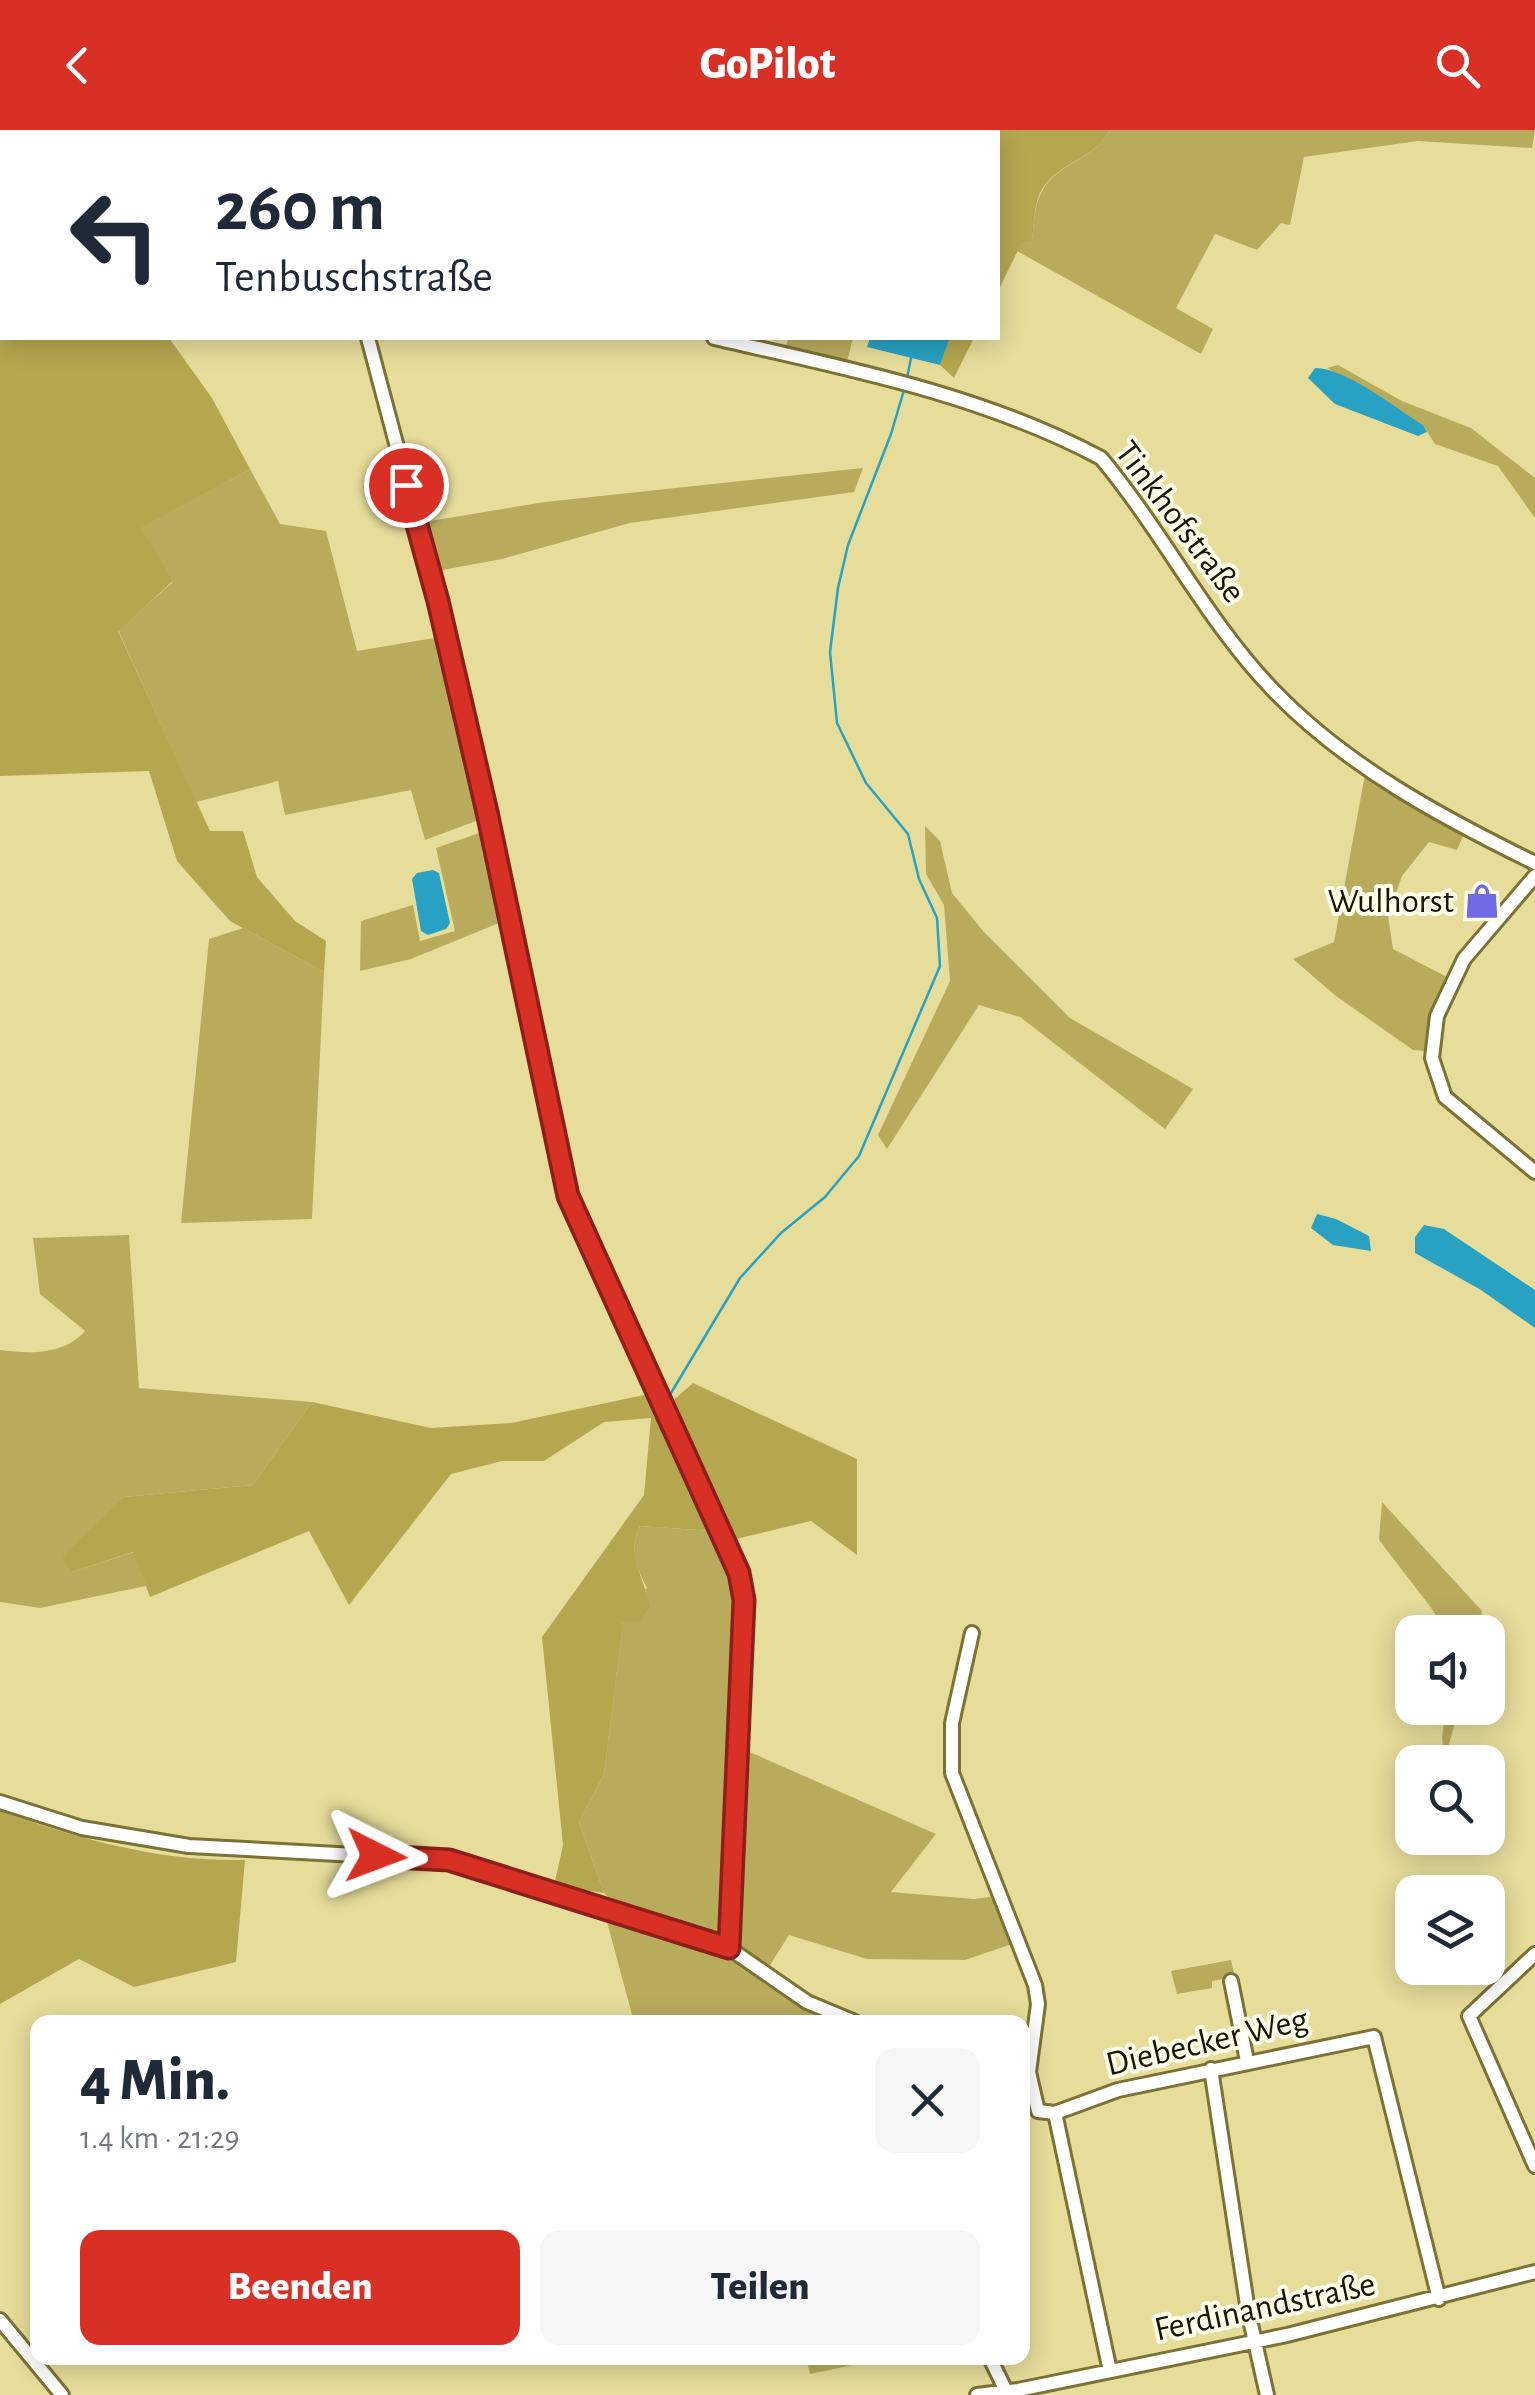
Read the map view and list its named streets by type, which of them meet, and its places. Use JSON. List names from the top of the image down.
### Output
{
  "streets": {
    "street": ["Tinkhofstraße", "Diebecker Weg", "Ferdinandstraße"]
  },
  "crossings": [
    ["Diebecker Weg", "Ferdinandstraße"]
  ],
  "places": {
    "shop": ["Wulhorst"]
  },
  "page": {
    "header": "GoPilot",
    "turn": ["260 m", "Tenbuschstraße"],
    "heading": ["4 Min.", "1.4 km · 21:29"],
    "buttons": ["Beenden", "Teilen"]
  }
}
